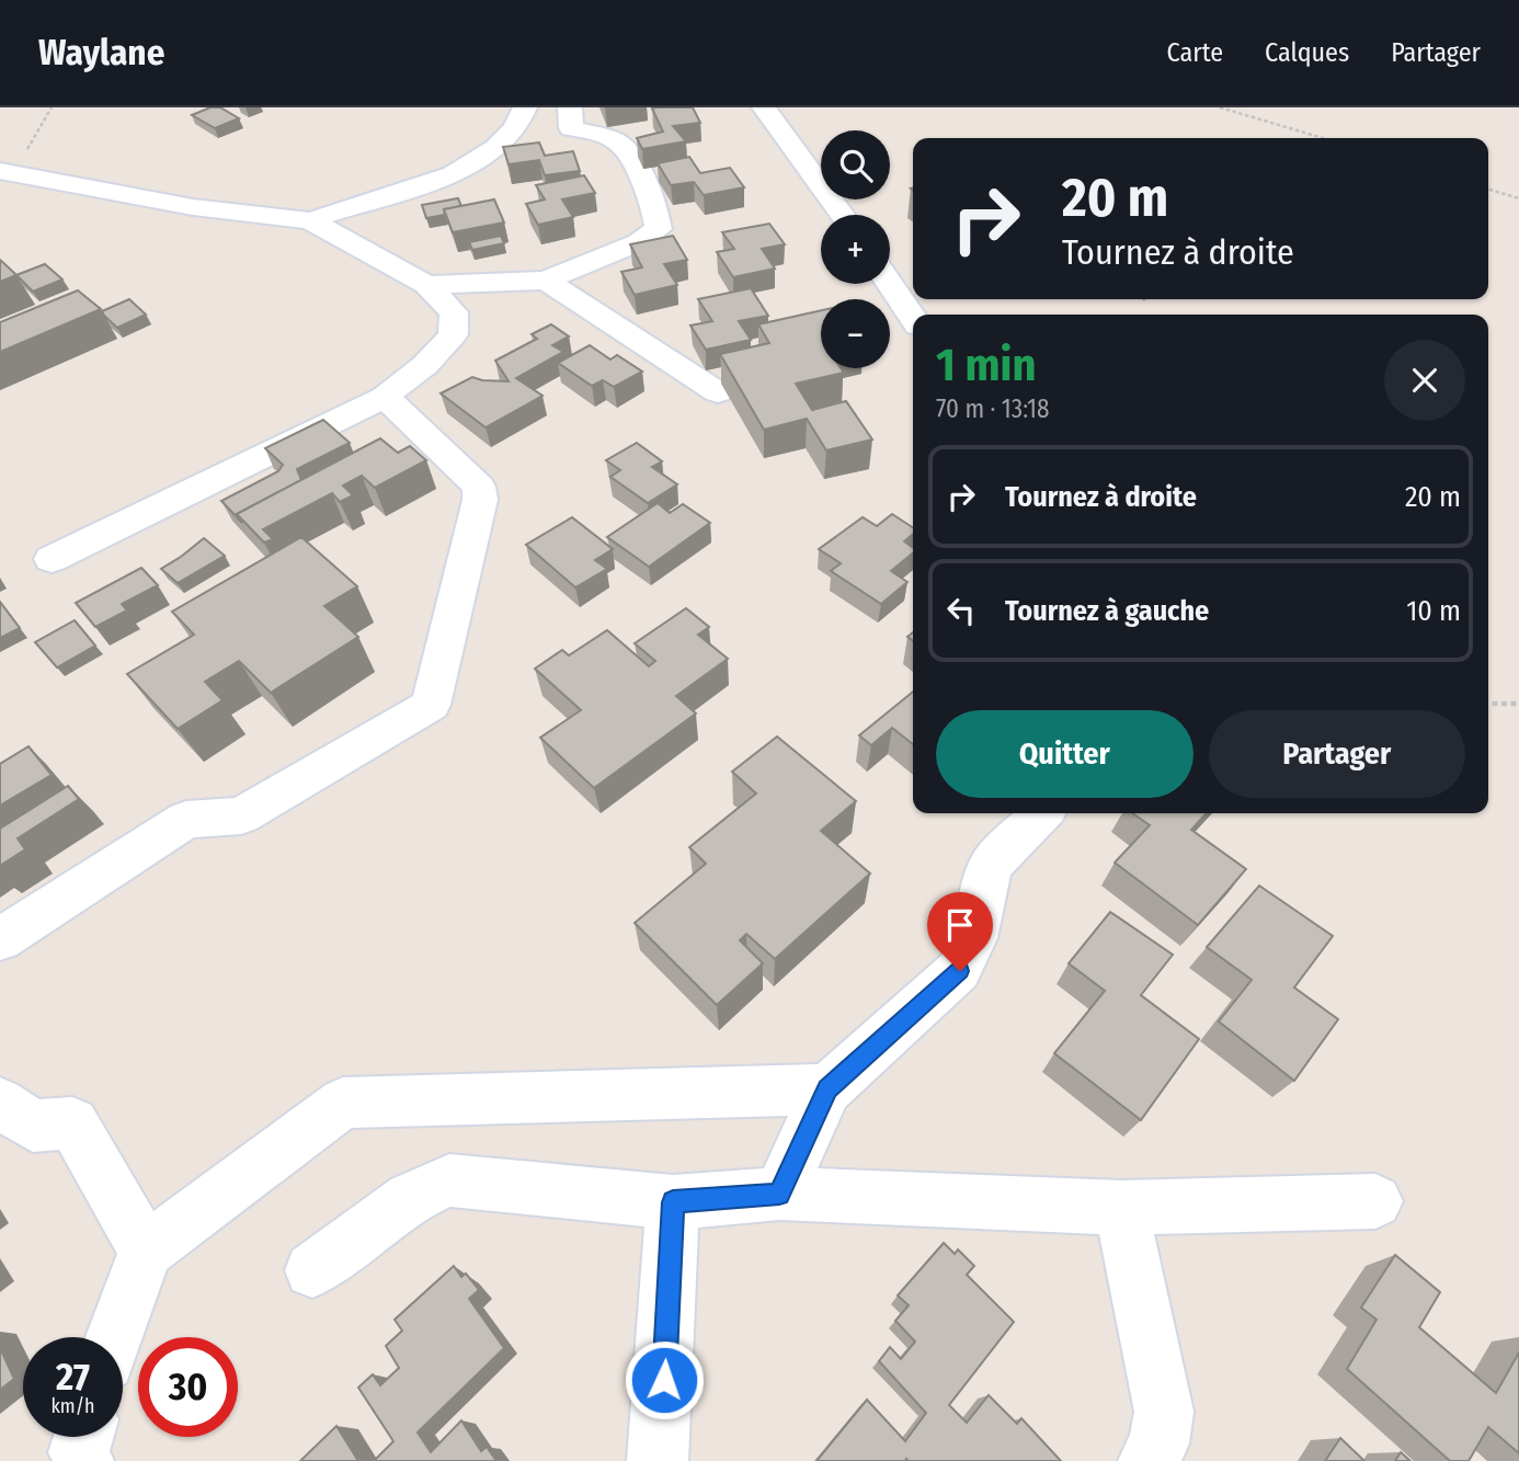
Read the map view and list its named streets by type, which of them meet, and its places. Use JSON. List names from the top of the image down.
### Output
{
  "page": {
    "header": "Waylane",
    "nav": ["Carte", "Calques", "Partager"],
    "map_buttons": ["+", "−"],
    "turn": ["20 m", "Tournez à droite"],
    "heading": ["1 min", "70 m · 13:18"],
    "list": [
      {
        "name": "Tournez à droite",
        "value": "20 m"
      },
      {
        "name": "Tournez à gauche",
        "value": "10 m"
      }
    ],
    "buttons": ["Quitter", "Partager"],
    "speed": "27 km/h",
    "limit": "30"
  }
}
